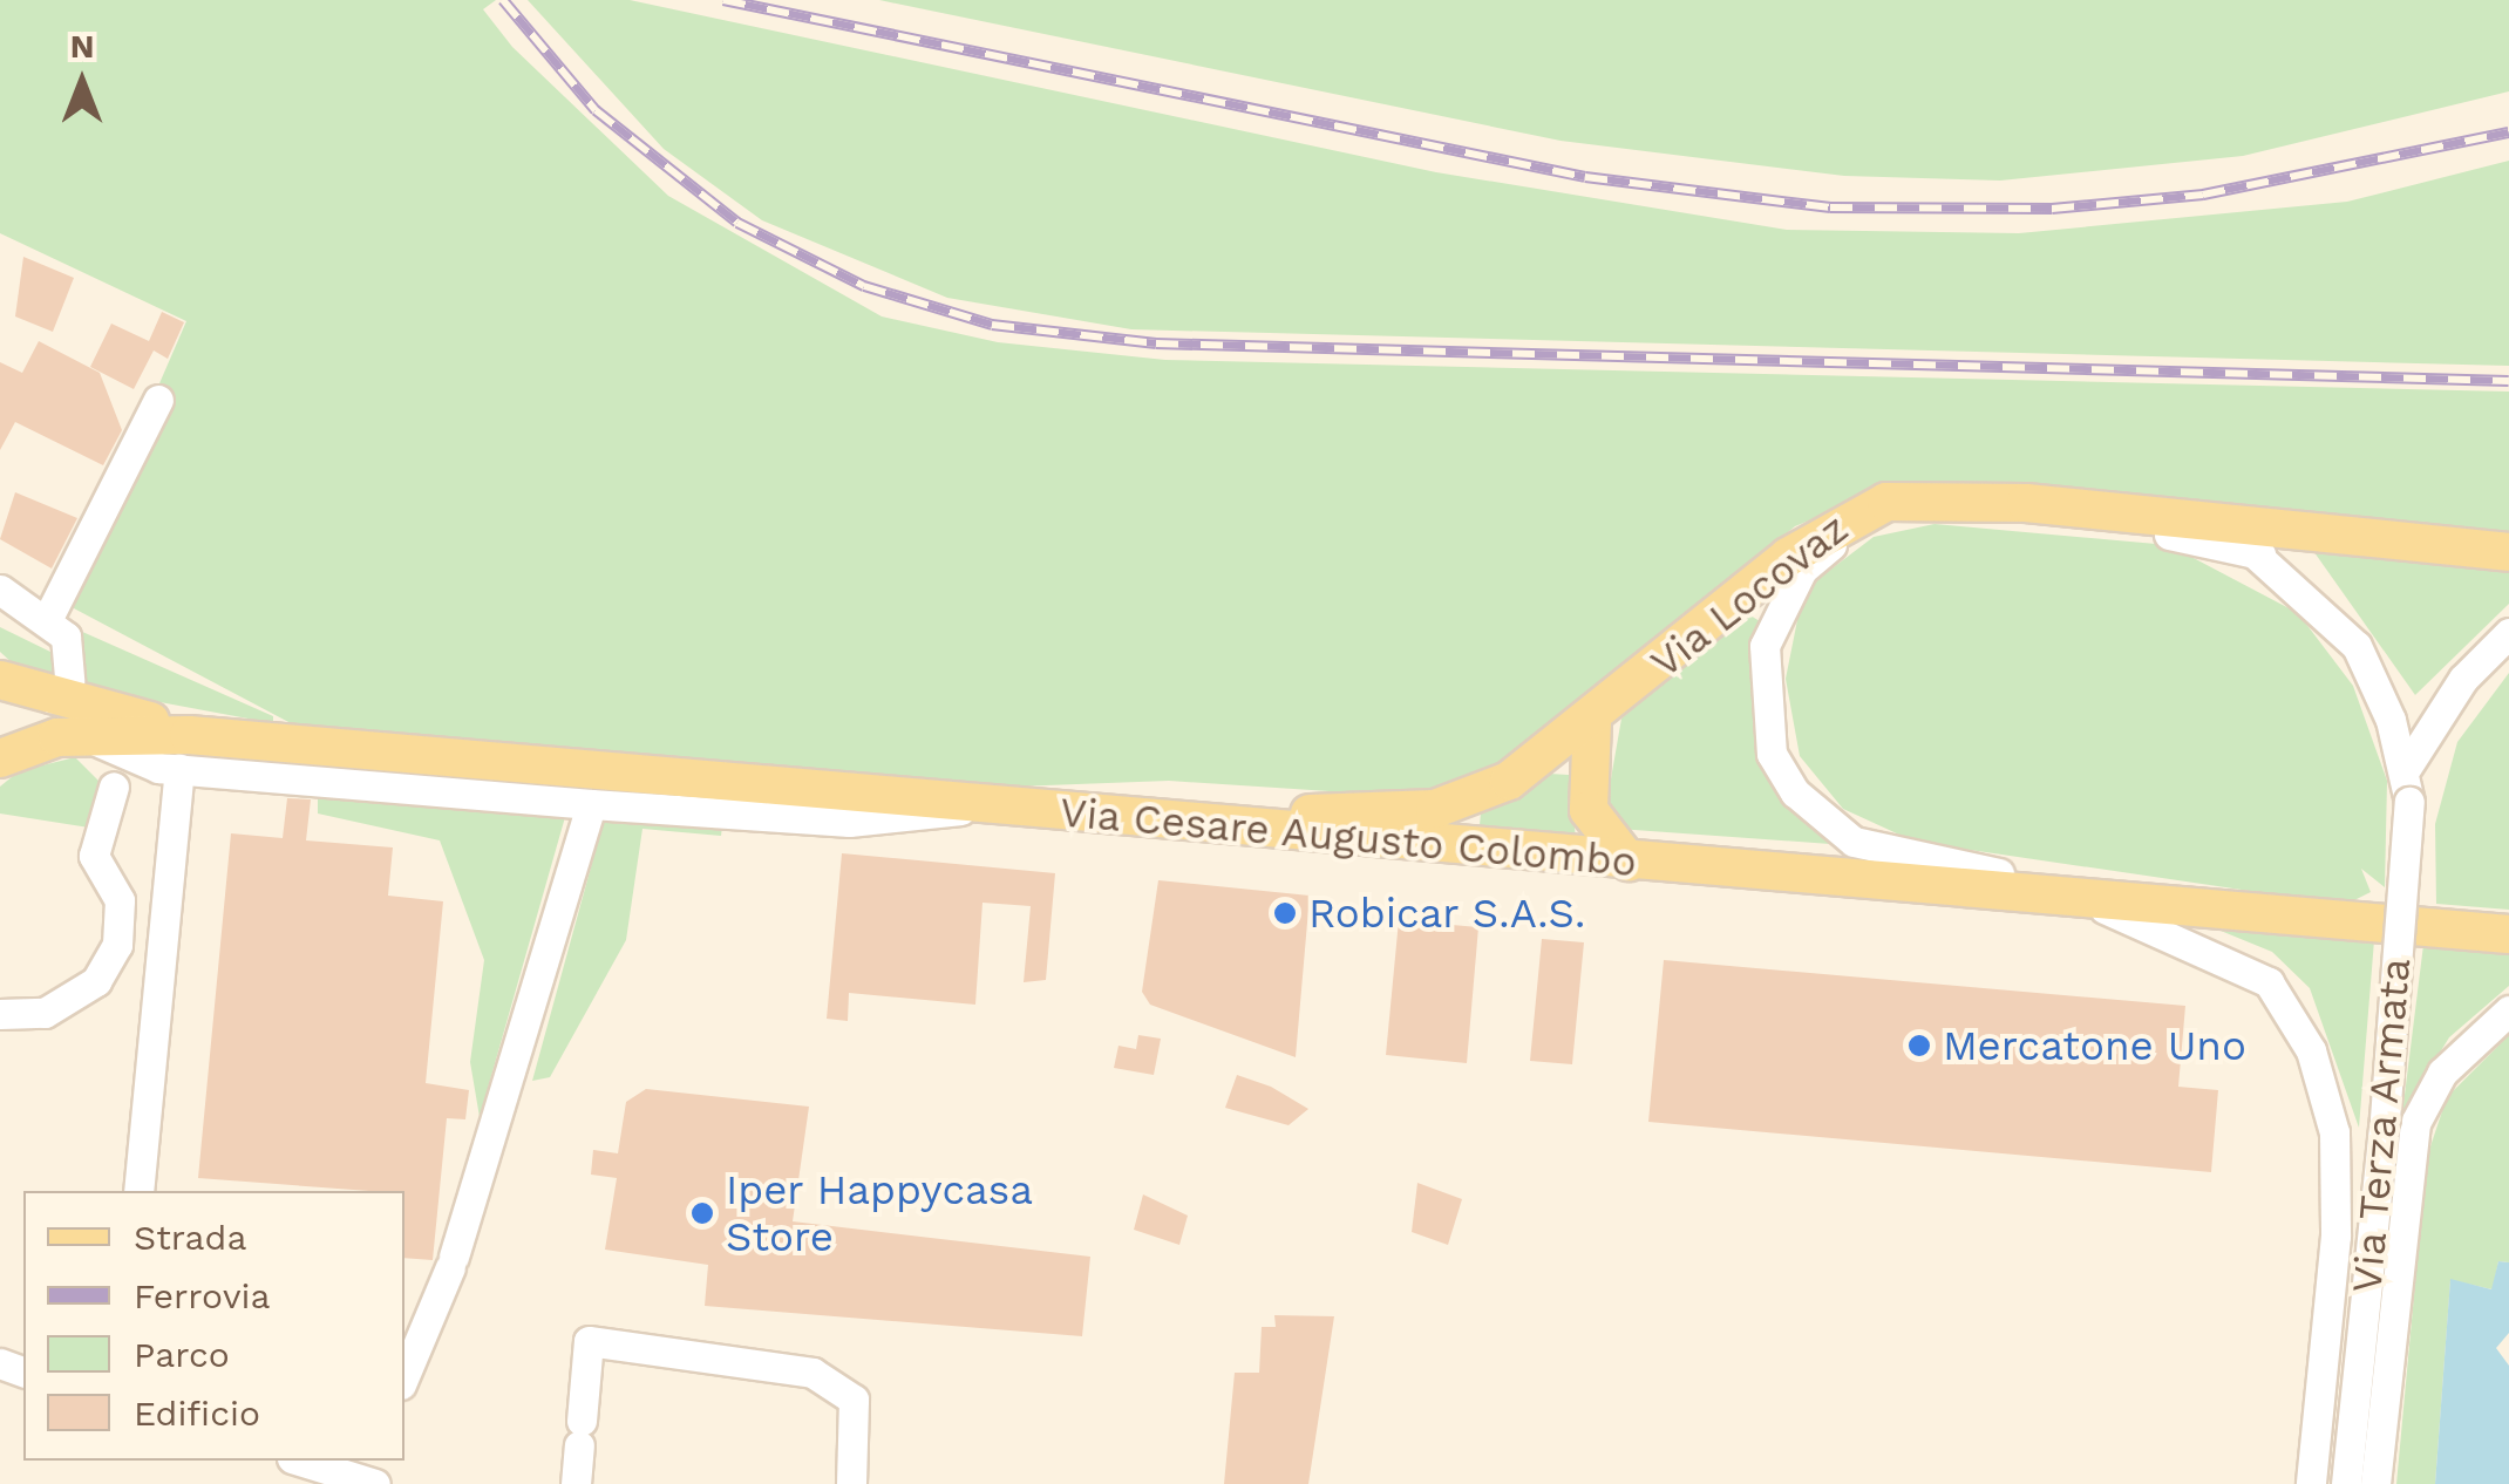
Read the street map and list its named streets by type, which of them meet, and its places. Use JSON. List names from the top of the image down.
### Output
{
  "streets": {
    "main road": ["Via Locovaz", "Via Cesare Augusto Colombo"],
    "street": ["Via Terza Armata"]
  },
  "crossings": [
    ["Via Locovaz", "Via Cesare Augusto Colombo"],
    ["Via Locovaz", "Via Terza Armata"],
    ["Via Cesare Augusto Colombo", "Via Terza Armata"]
  ],
  "places": ["Robicar S.A.S.", "Mercatone Uno", "Iper Happycasa Store"],
  "legend": [
    "Strada",
    "Ferrovia",
    "Parco",
    "Edificio"
  ],
  "north": "top"
}
